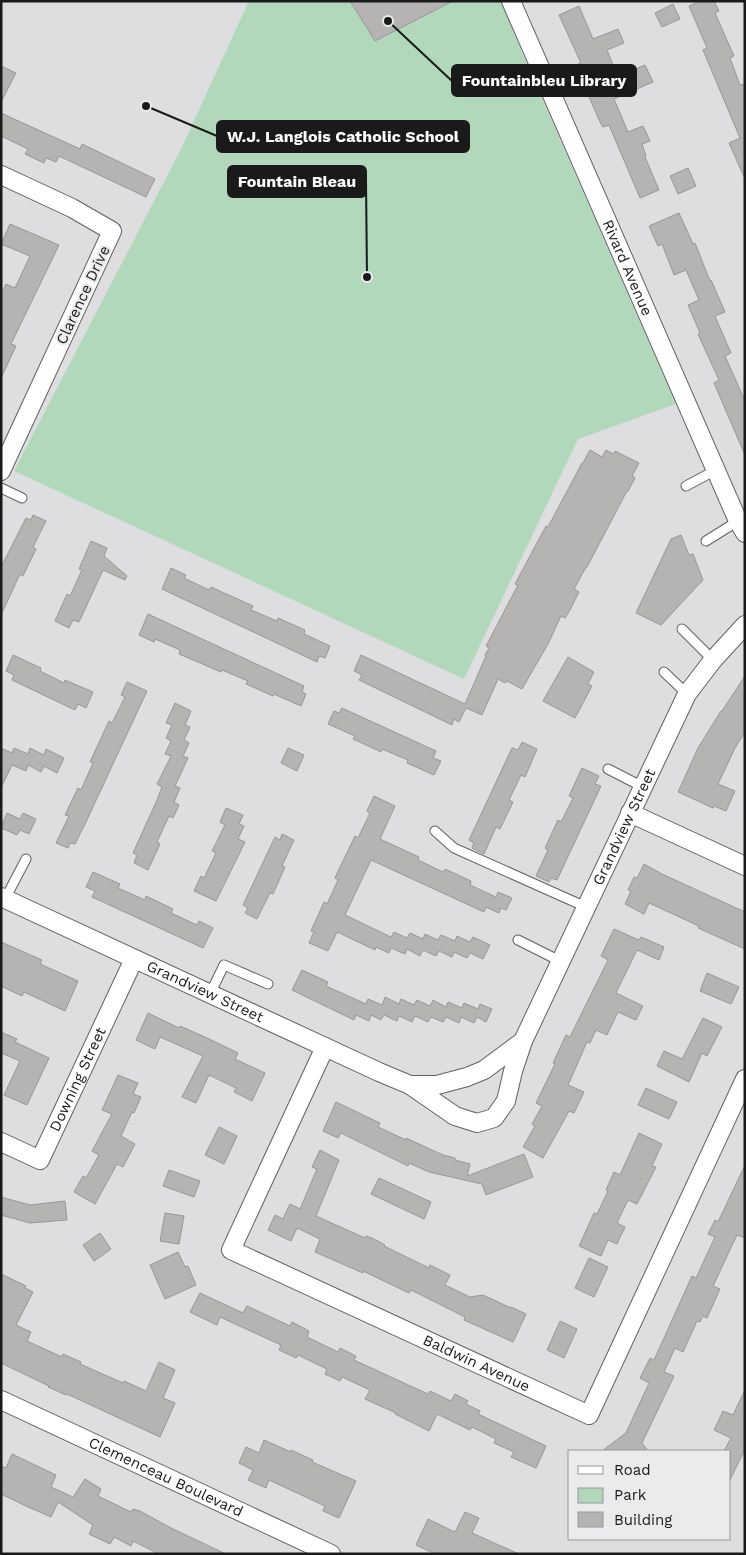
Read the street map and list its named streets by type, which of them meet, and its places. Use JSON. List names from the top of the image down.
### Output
{
  "streets": {
    "street": [
      "Rivard Avenue",
      "Clarence Drive",
      "Grandview Street",
      "Downing Street",
      "Baldwin Avenue",
      "Clemenceau Boulevard"
    ]
  },
  "crossings": [
    ["Grandview Street", "Downing Street"],
    ["Grandview Street", "Baldwin Avenue"]
  ],
  "places": ["Fountainbleu Library", "W.J. Langlois Catholic School", "Fountain Bleau"],
  "legend": ["Road", "Park", "Building"]
}
